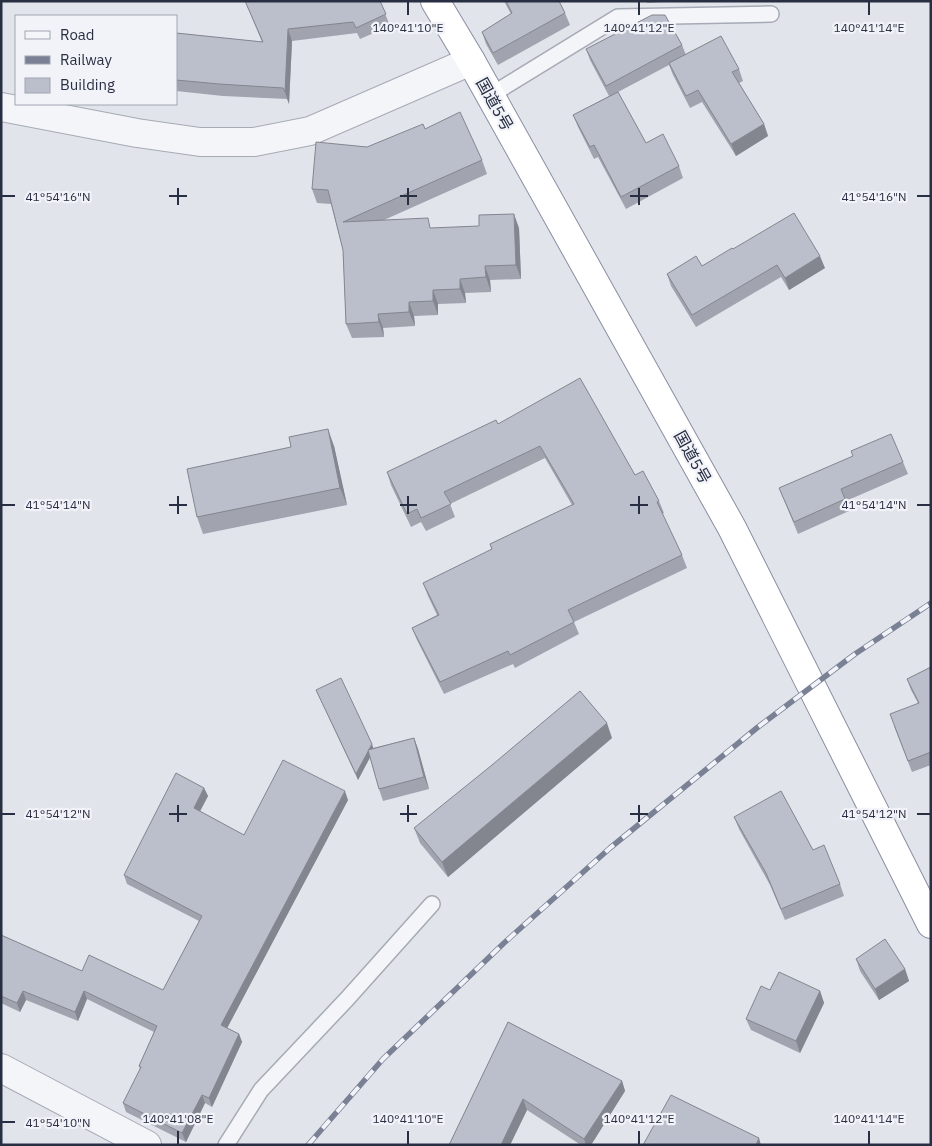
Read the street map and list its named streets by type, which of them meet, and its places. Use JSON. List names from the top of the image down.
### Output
{
  "streets": {
    "highway": ["国道5号"]
  },
  "legend": ["Road", "Railway", "Building"],
  "coordinates": [
    "140°41'10\"E",
    "140°41'12\"E",
    "140°41'14\"E",
    "41°54'16\"N",
    "41°54'14\"N",
    "41°54'12\"N",
    "140°41'08\"E",
    "41°54'10\"N"
  ]
}
